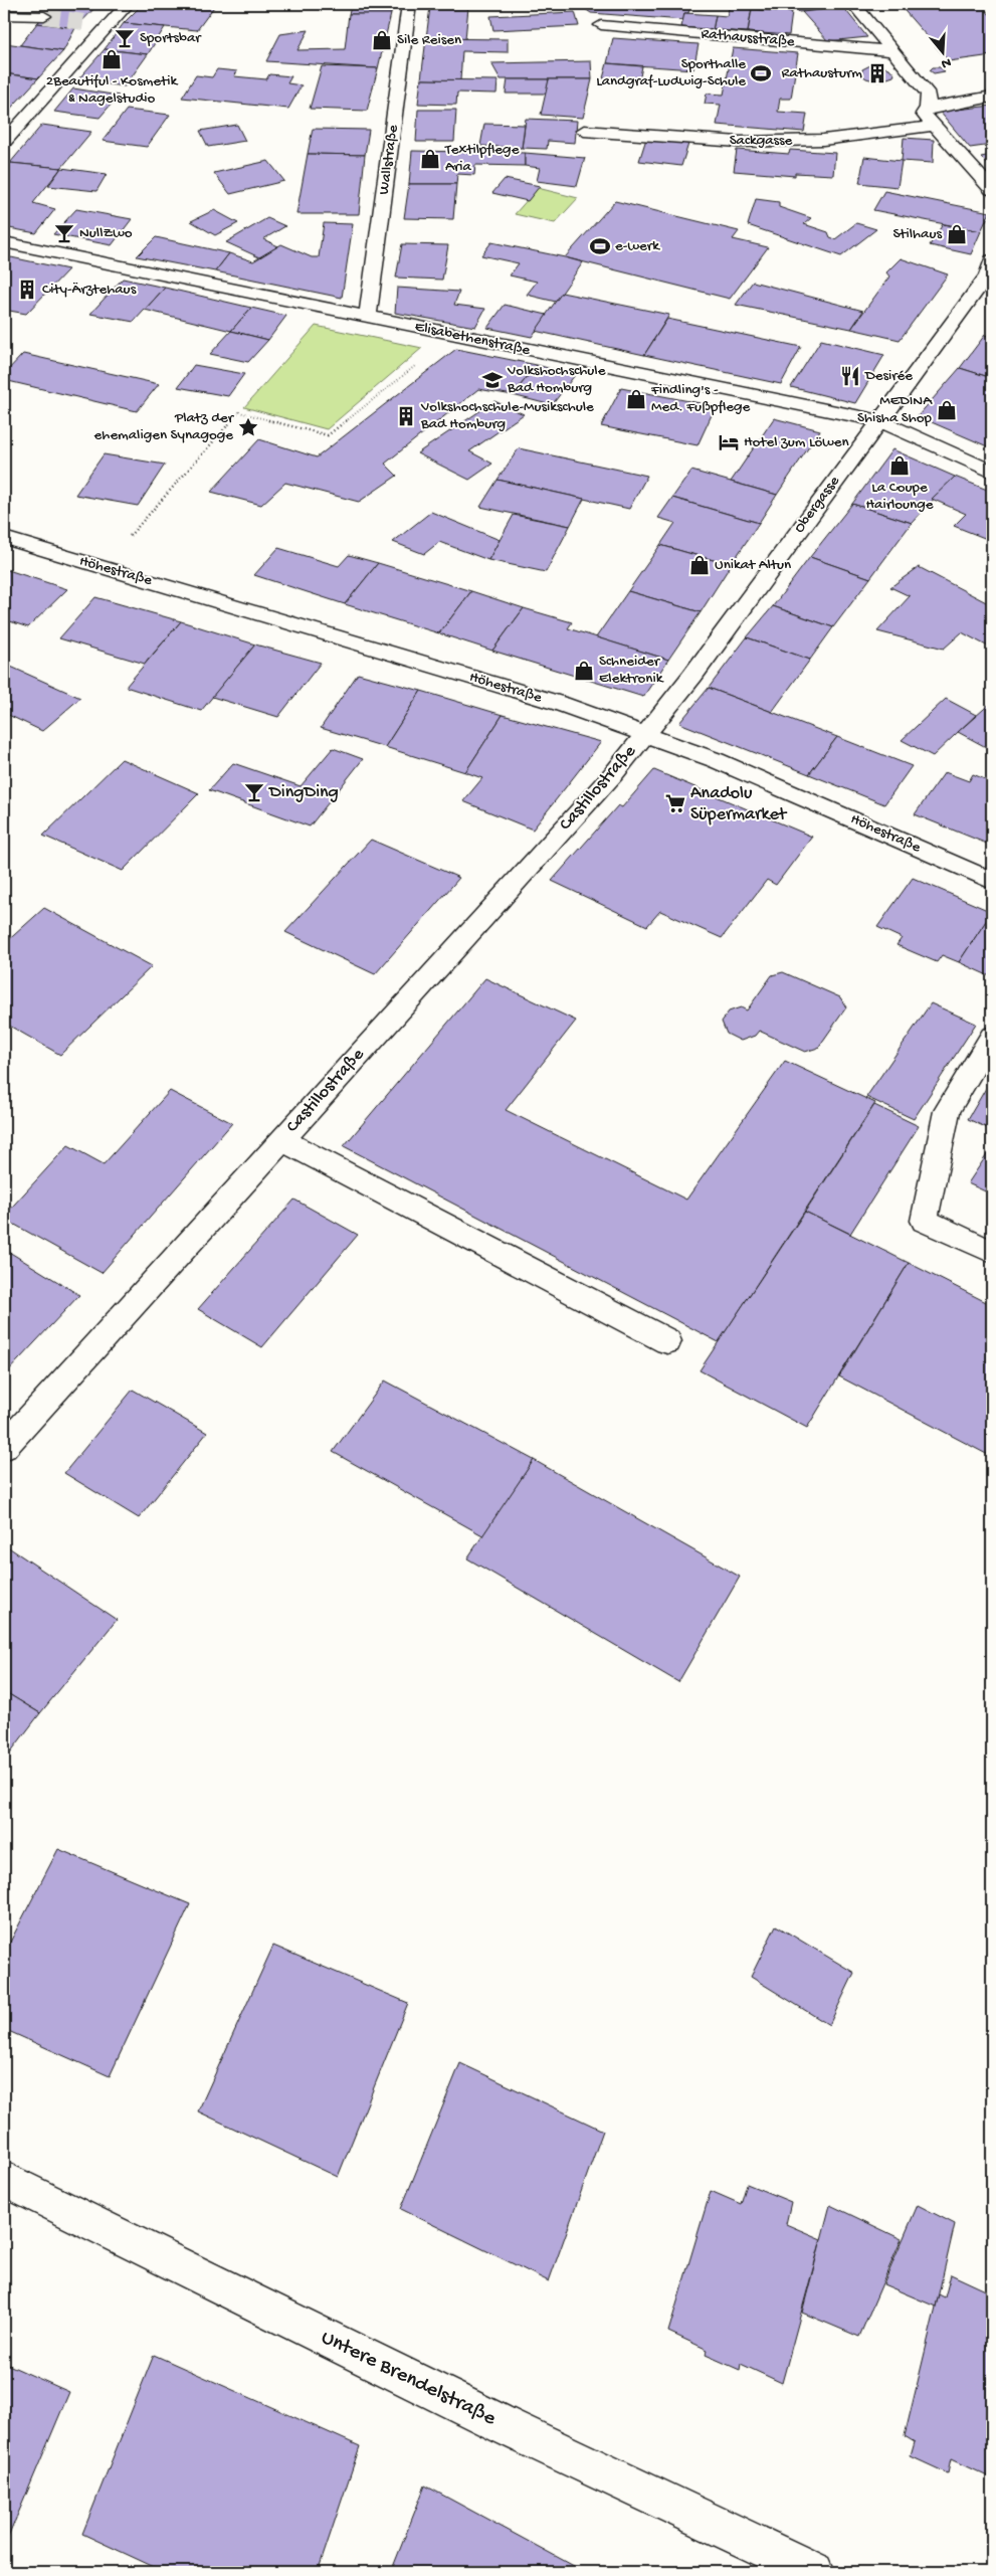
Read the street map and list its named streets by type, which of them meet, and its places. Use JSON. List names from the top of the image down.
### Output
{
  "streets": {
    "street": [
      "Rathausstraße",
      "Sackgasse",
      "Wallstraße",
      "Elisabethenstraße",
      "Obergasse",
      "Höhestraße",
      "Castillostraße",
      "Untere Brendelstraße"
    ]
  },
  "crossings": [
    ["Wallstraße", "Elisabethenstraße"],
    ["Elisabethenstraße", "Obergasse"],
    ["Obergasse", "Höhestraße"],
    ["Obergasse", "Castillostraße"],
    ["Höhestraße", "Castillostraße"]
  ],
  "places": {
    "bar": ["Sportsbar", "NullZwo", "DingDing"],
    "shop": [
      "Sile Reisen",
      "2Beautiful - Kosmetik & Nagelstudio",
      "Textilpflege Aria",
      "Stilhaus",
      "Findling's - Med. Fußpflege",
      "MEDINA Shisha Shop",
      "La Coupe Hairlounge",
      "Unikat Altun",
      "Schneider Elektronik"
    ],
    "sports": ["Sporthalle Landgraf-Ludwig-Schule", "e-werk"],
    "building": ["Rathausturm", "City-Ärztehaus", "Volkshochschule-Musikschule Bad Homburg"],
    "restaurant": ["Desirée"],
    "school or university": ["Volkshochschule Bad Homburg"],
    "place": ["Platz der ehemaligen Synagoge"],
    "hotel": ["Hotel zum Löwen"],
    "supermarket": ["Anadolu Süpermarket"]
  },
  "north": "bottom"
}
